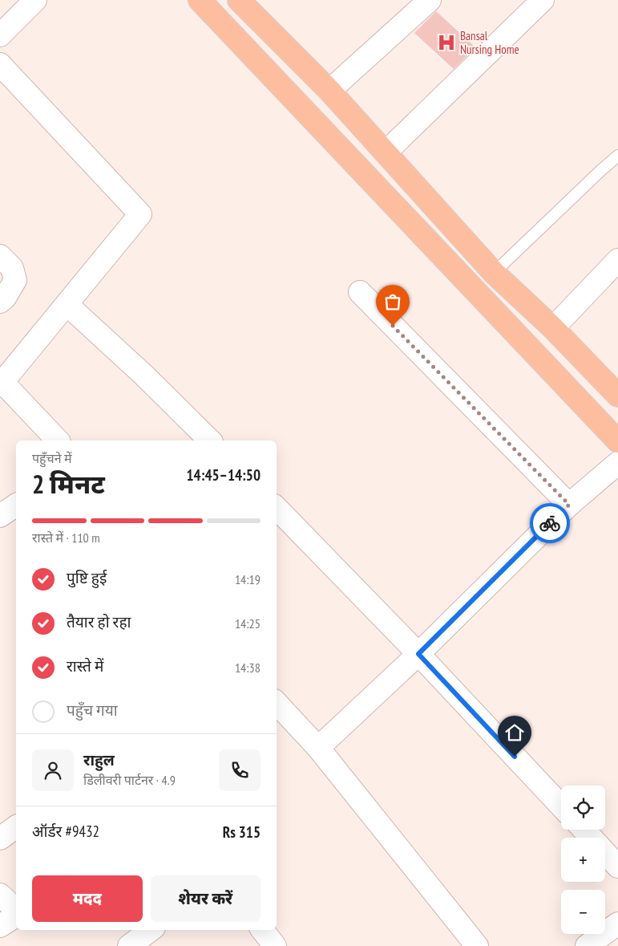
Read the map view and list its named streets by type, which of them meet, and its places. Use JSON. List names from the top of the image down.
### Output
{
  "places": {
    "hospital": ["Bansal Nursing Home"]
  },
  "page": {
    "heading": ["2 मिनट", "पहुँचने में", "14:45–14:50"],
    "panel": [
      "राहुल",
      "डिलीवरी पार्टनर · 4.9",
      "ऑर्डर #9432",
      "Rs 315"
    ],
    "bar": "रास्ते में · 110 m",
    "list": [
      ["पुष्टि हुई", "14:19"],
      ["तैयार हो रहा", "14:25"],
      ["रास्ते में", "14:38"],
      "पहुँच गया"
    ],
    "map_buttons": ["+", "−"],
    "buttons": ["मदद", "शेयर करें"]
  }
}
